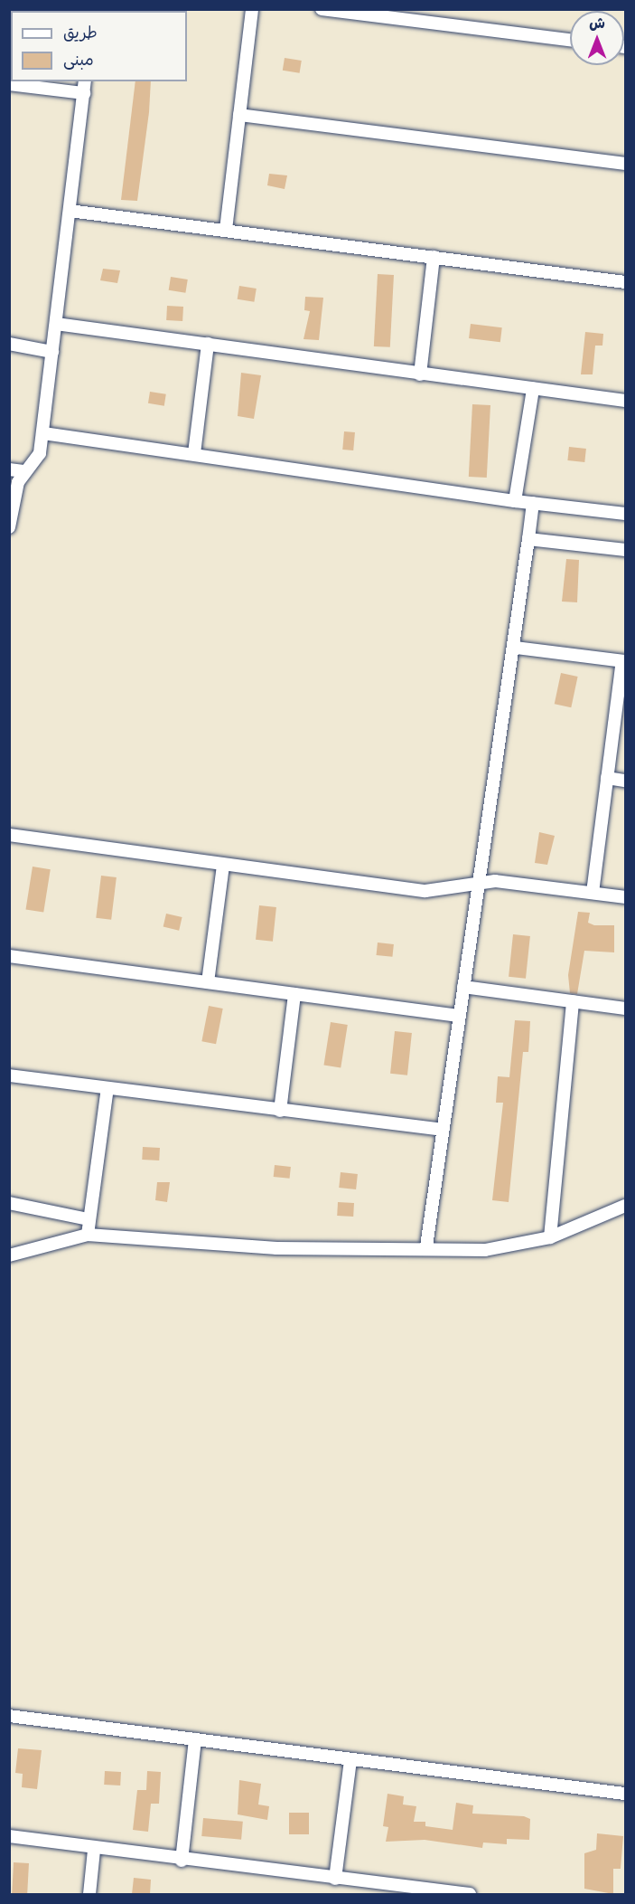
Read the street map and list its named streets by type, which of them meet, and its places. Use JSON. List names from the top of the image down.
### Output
{
  "legend": ["طريق", "مبنى"],
  "north": "top"
}
